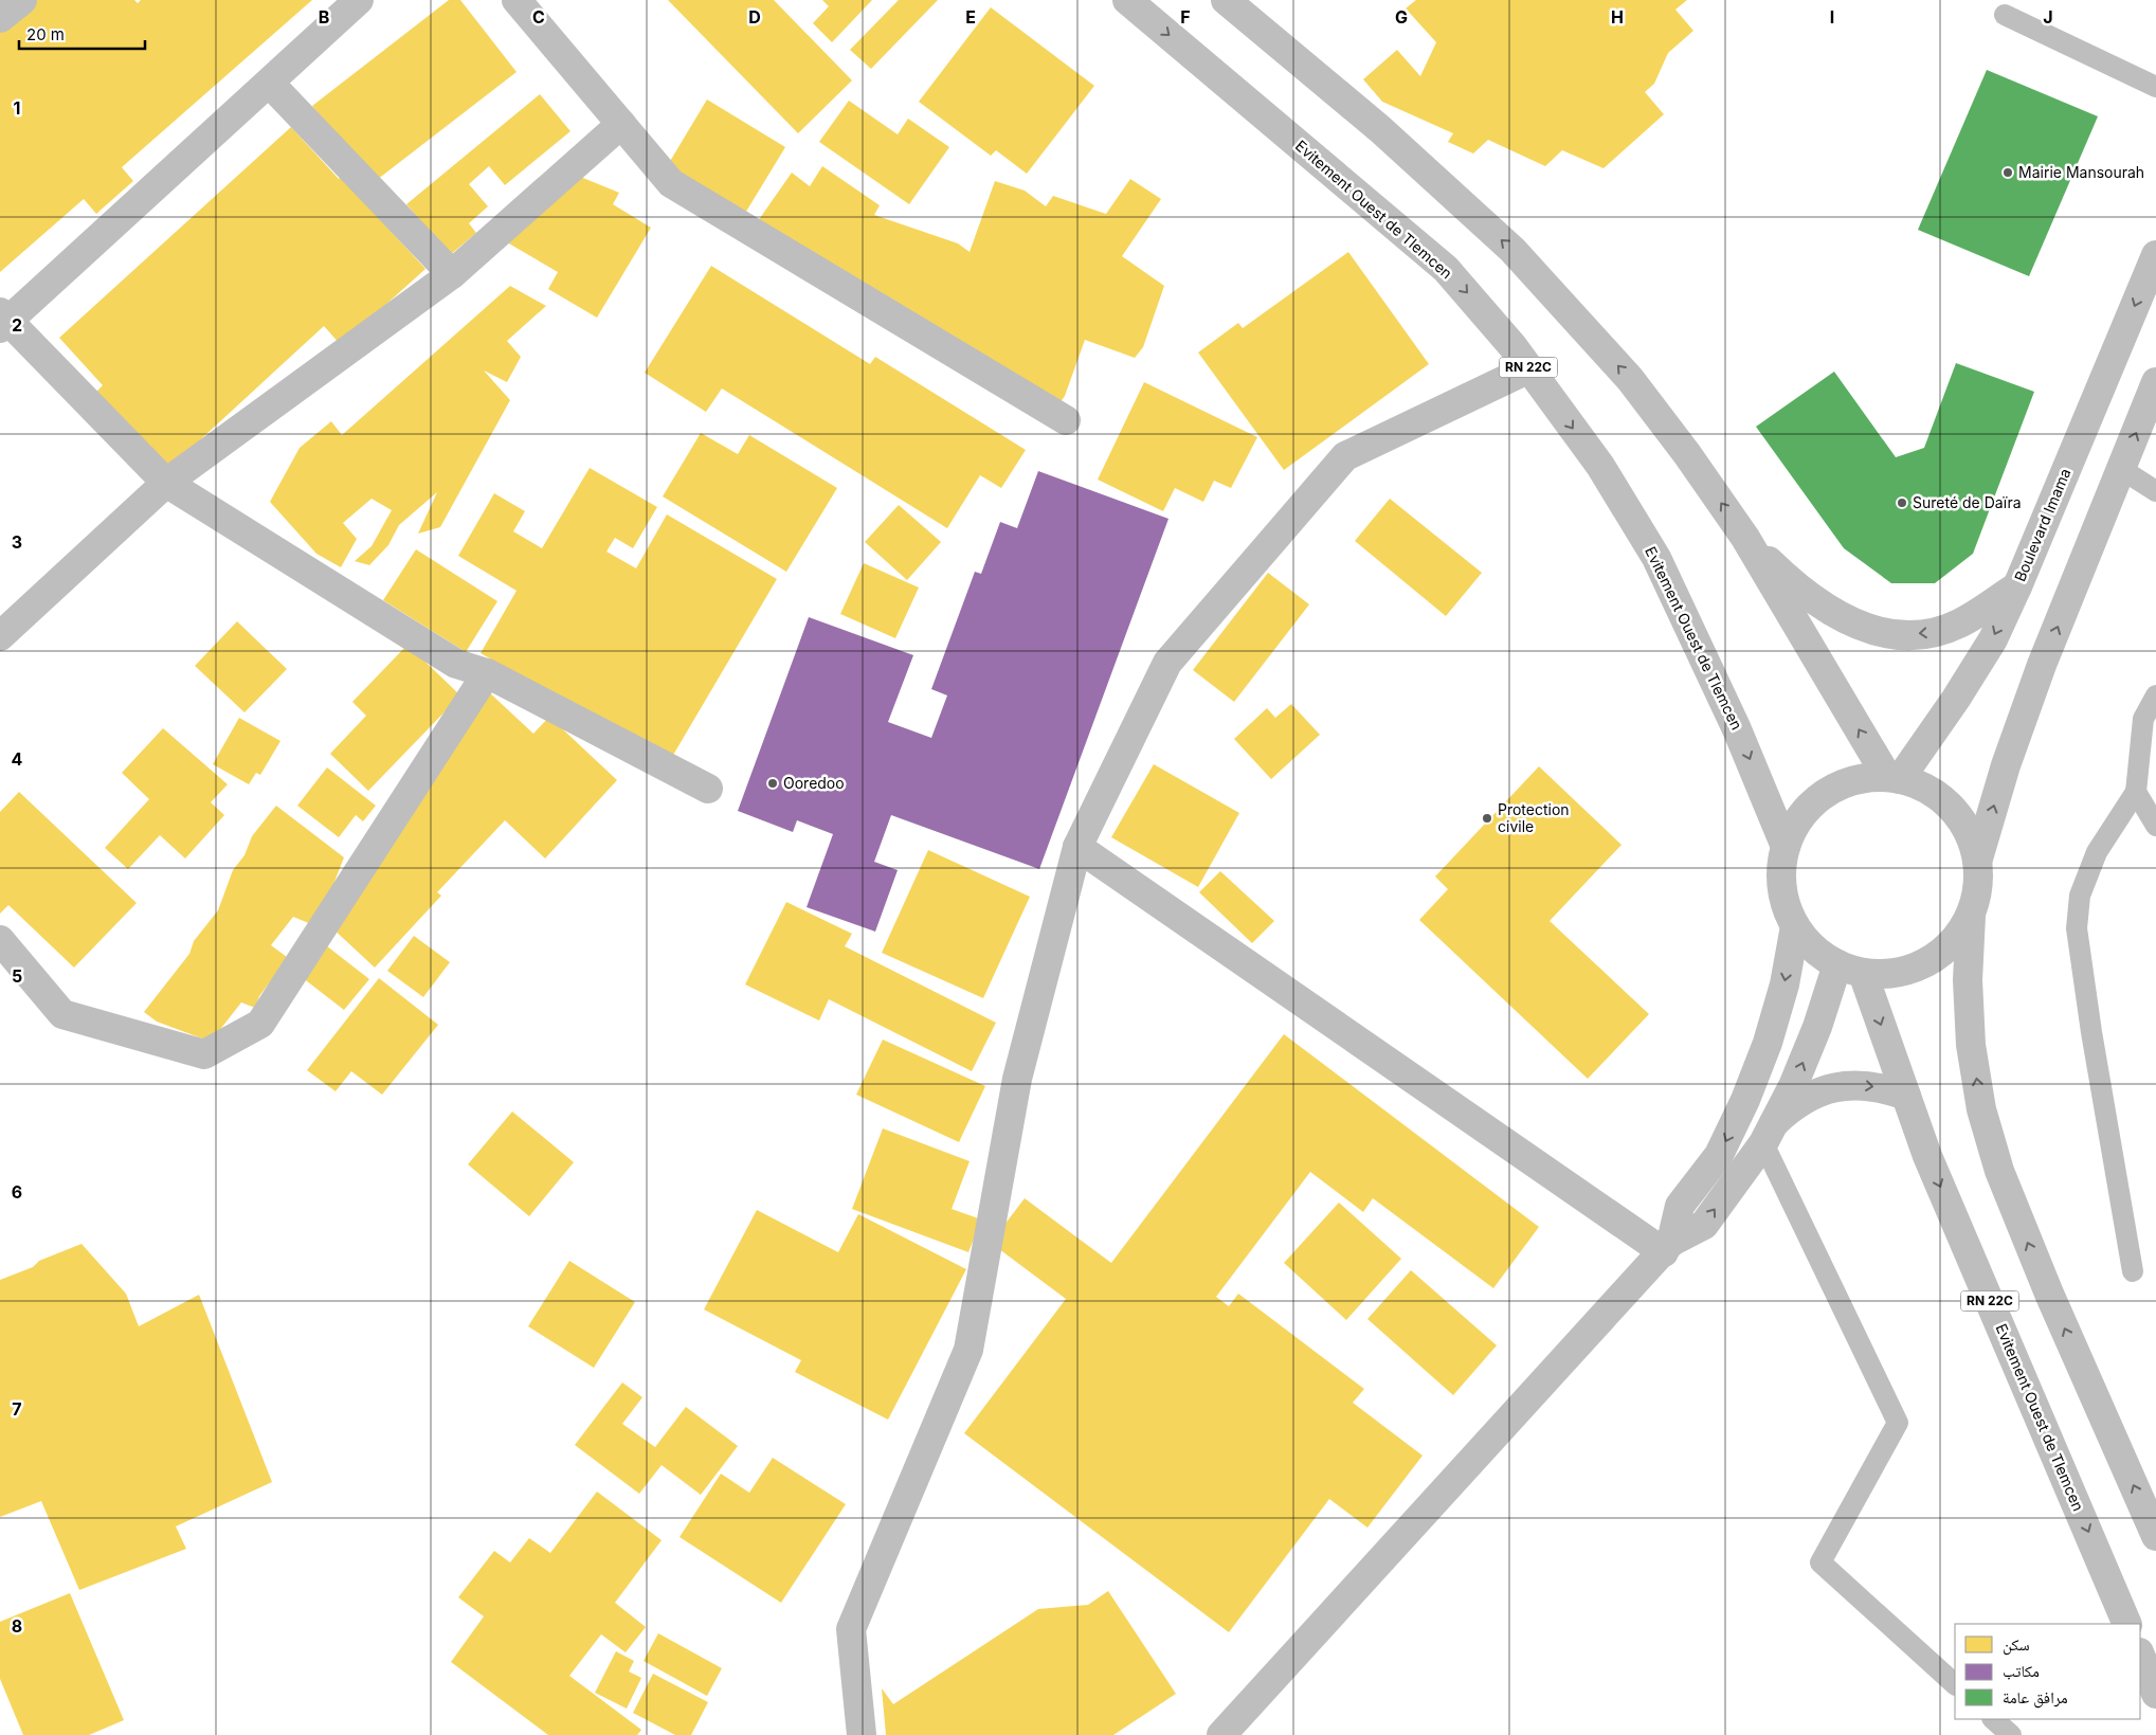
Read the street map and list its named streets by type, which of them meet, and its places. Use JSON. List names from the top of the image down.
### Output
{
  "streets": {
    "main road": ["Evitement Ouest de Tlemcen", "RN 22C", "Boulevard Imama"]
  },
  "places": [
    "Mairie Mansourah",
    "Sureté de Daïra",
    "Ooredoo",
    "Protection civile"
  ],
  "legend": ["سكن", "مكاتب", "مرافق عامة"],
  "scale_bar": "20 m",
  "grid": {
    "columns": [
      "B",
      "C",
      "D",
      "E",
      "F",
      "G",
      "H",
      "I",
      "J"
    ],
    "rows": [
      "1",
      "2",
      "3",
      "4",
      "5",
      "6",
      "7",
      "8"
    ]
  }
}
